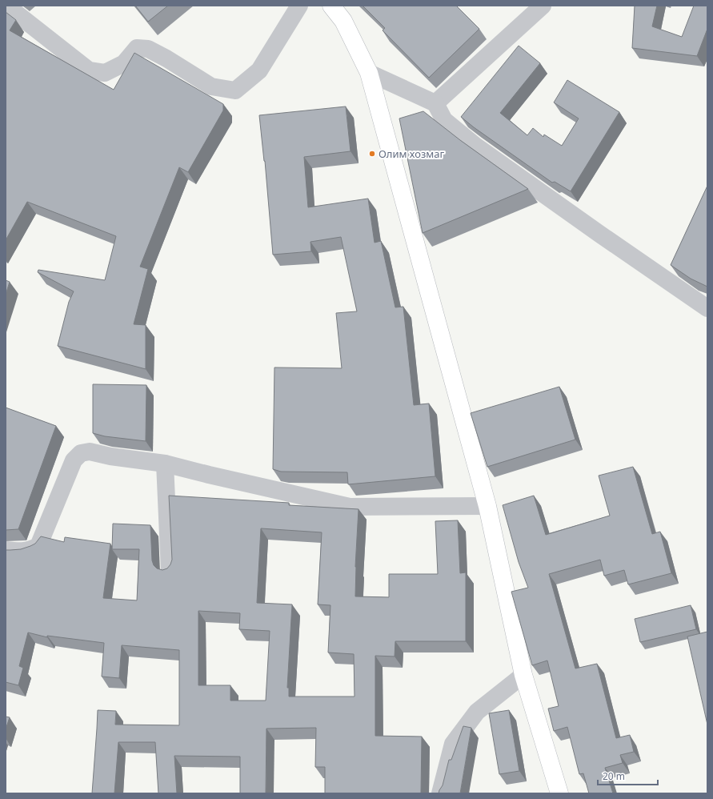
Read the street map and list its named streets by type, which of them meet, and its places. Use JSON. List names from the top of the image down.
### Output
{
  "places": ["Олим хозмаг"],
  "scale_bar": "20 m"
}
